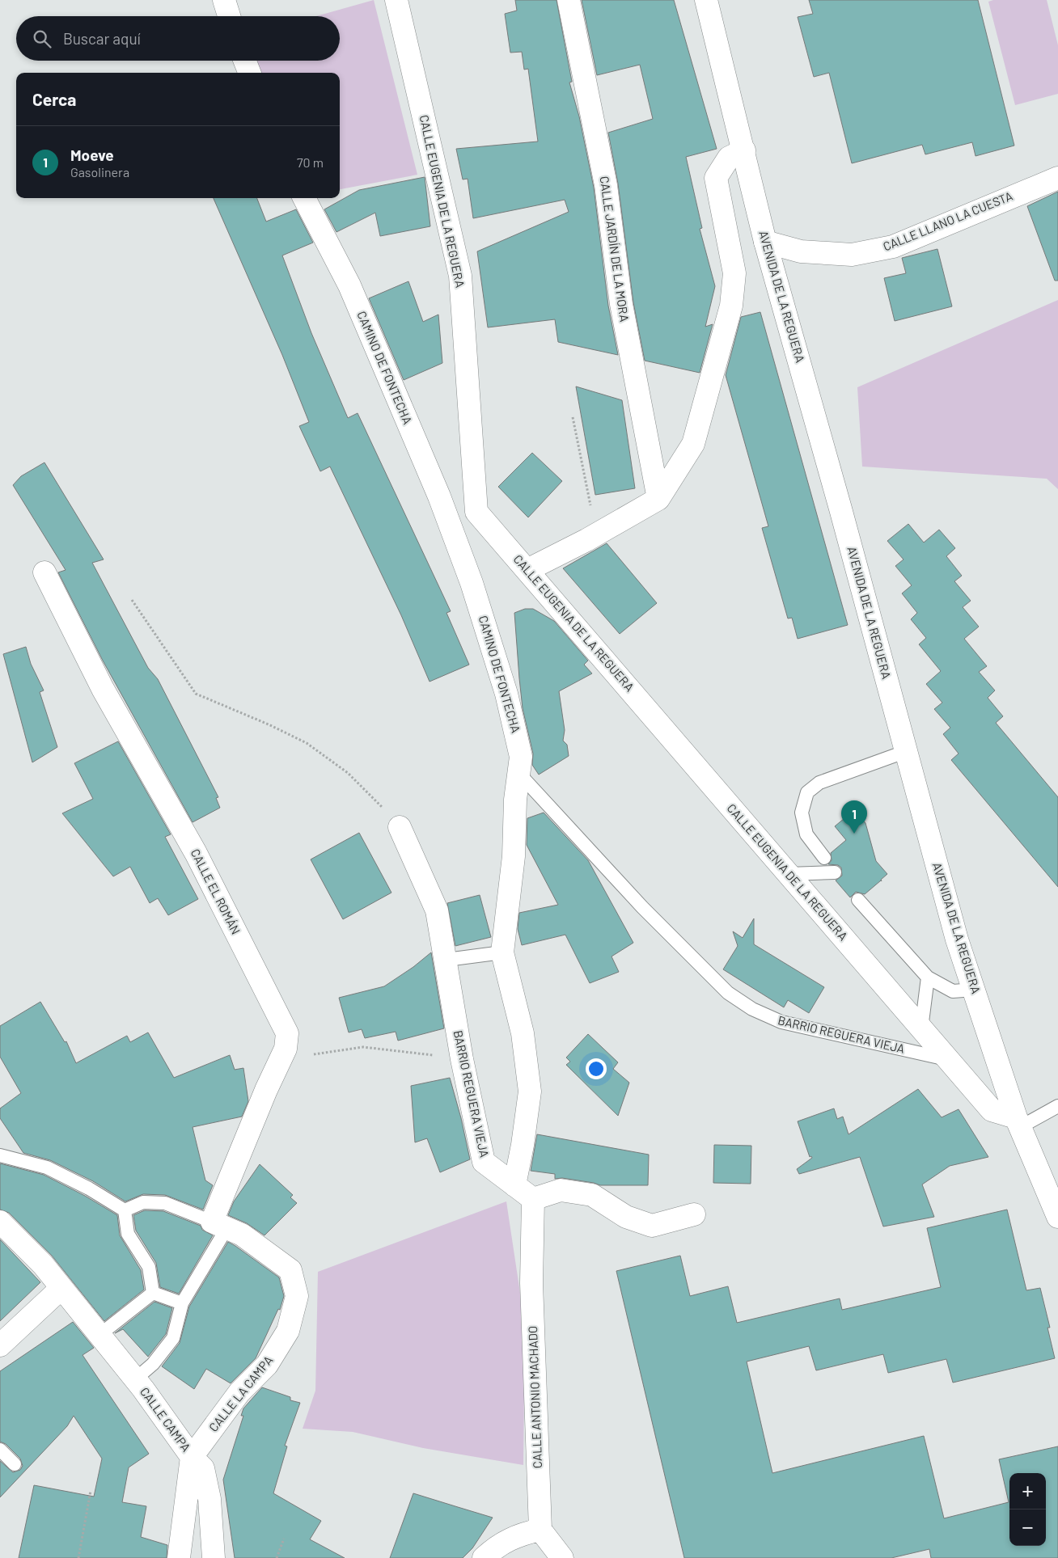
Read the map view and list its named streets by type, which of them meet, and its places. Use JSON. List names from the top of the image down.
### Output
{
  "streets": {
    "street": [
      "CALLE EUGENIA DE LA REGUERA",
      "CALLE LLANO LA CUESTA",
      "CALLE JARDÍN DE LA MORA",
      "AVENIDA DE LA REGUERA",
      "CAMINO DE FONTECHA",
      "CALLE EL ROMÁN",
      "BARRIO REGUERA VIEJA",
      "CALLE LA CAMPA",
      "CALLE ANTONIO MACHADO",
      "CALLE CAMPA"
    ]
  },
  "crossings": [
    ["CALLE EUGENIA DE LA REGUERA", "AVENIDA DE LA REGUERA"],
    ["CALLE EUGENIA DE LA REGUERA", "BARRIO REGUERA VIEJA"],
    ["CALLE LLANO LA CUESTA", "AVENIDA DE LA REGUERA"],
    ["CAMINO DE FONTECHA", "BARRIO REGUERA VIEJA"],
    ["CALLE EL ROMÁN", "CALLE LA CAMPA"],
    ["CALLE EL ROMÁN", "CALLE CAMPA"],
    ["BARRIO REGUERA VIEJA", "CALLE ANTONIO MACHADO"],
    ["CALLE LA CAMPA", "CALLE CAMPA"]
  ],
  "page": {
    "search": "Buscar aquí",
    "heading": "Cerca",
    "list": [
      {
        "mark": "1",
        "name": "Moeve",
        "note": "Gasolinera",
        "value": "70 m"
      }
    ],
    "pins": "1",
    "map_buttons": ["+", "−"]
  }
}
